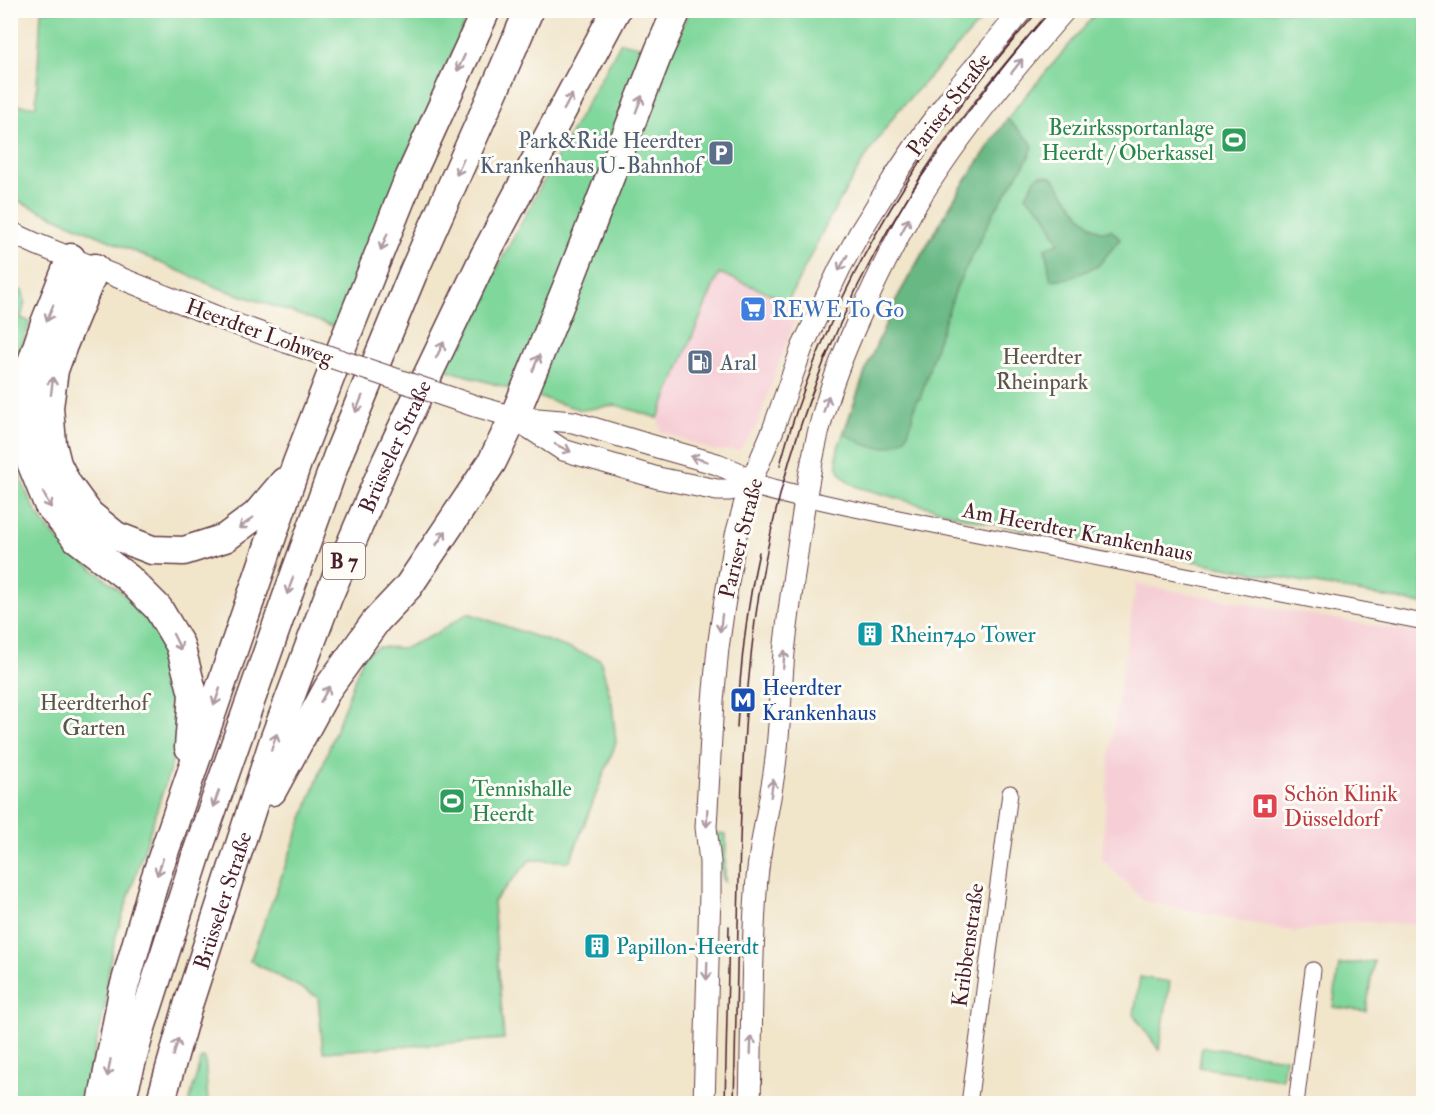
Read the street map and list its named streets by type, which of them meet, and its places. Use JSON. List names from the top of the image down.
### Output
{
  "streets": {
    "highway": ["Brüsseler Straße", "B 7"],
    "main road": ["Pariser Straße", "Heerdter Lohweg"],
    "street": ["Am Heerdter Krankenhaus", "Kribbenstraße"]
  },
  "crossings": [
    ["Pariser Straße", "Heerdter Lohweg"],
    ["Pariser Straße", "Am Heerdter Krankenhaus"],
    ["Heerdter Lohweg", "Am Heerdter Krankenhaus"]
  ],
  "parks": ["Heerdter Rheinpark", "Heerdterhof Garten"],
  "places": {
    "sports": ["Bezirkssportanlage Heerdt / Oberkassel", "Tennishalle Heerdt"],
    "parking": ["Park&Ride Heerdter Krankenhaus U-Bahnhof"],
    "supermarket": ["REWE To Go"],
    "fuel station": ["Aral"],
    "building": ["Rhein740 Tower", "Papillon-Heerdt"],
    "metro station": ["Heerdter Krankenhaus"],
    "hospital": ["Schön Klinik Düsseldorf"]
  }
}
